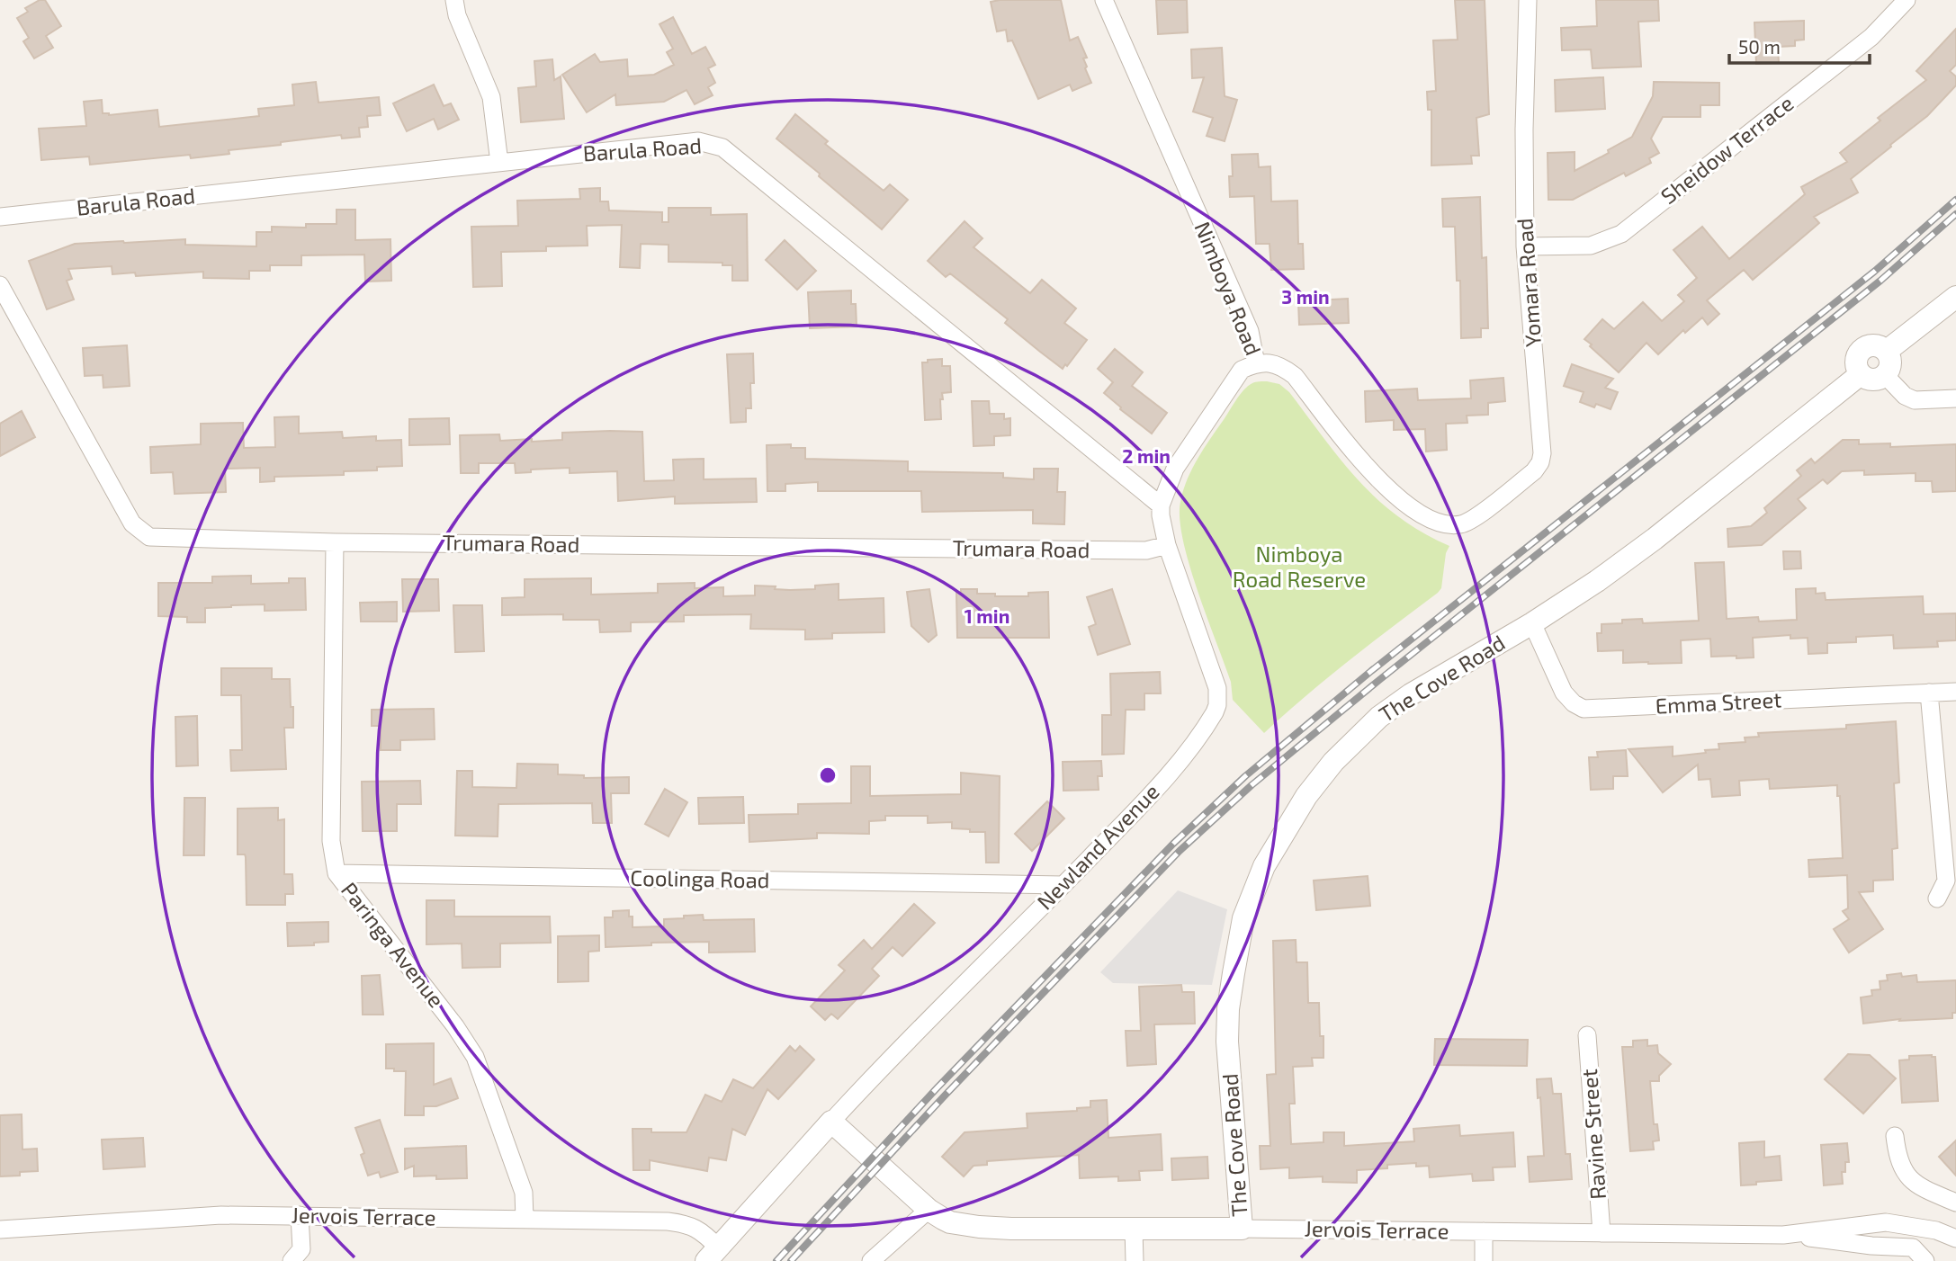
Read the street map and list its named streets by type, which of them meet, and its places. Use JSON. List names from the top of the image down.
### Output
{
  "streets": {
    "street": [
      "Barula Road",
      "Sheidow Terrace",
      "Yomara Road",
      "Nimboya Road",
      "Trumara Road",
      "The Cove Road",
      "Emma Street",
      "Newland Avenue",
      "Coolinga Road",
      "Paringa Avenue",
      "Ravine Street",
      "Jervois Terrace"
    ]
  },
  "crossings": [
    ["Barula Road", "Newland Avenue"],
    ["Sheidow Terrace", "Yomara Road"],
    ["Yomara Road", "Nimboya Road"],
    ["Nimboya Road", "Newland Avenue"],
    ["Trumara Road", "Newland Avenue"],
    ["Trumara Road", "Paringa Avenue"],
    ["The Cove Road", "Emma Street"],
    ["The Cove Road", "Jervois Terrace"],
    ["Newland Avenue", "Coolinga Road"],
    ["Newland Avenue", "Jervois Terrace"],
    ["Coolinga Road", "Paringa Avenue"],
    ["Paringa Avenue", "Jervois Terrace"],
    ["Ravine Street", "Jervois Terrace"]
  ],
  "parks": ["Nimboya Road Reserve"],
  "scale_bar": "50 m",
  "rings": ["3 min", "2 min", "1 min"]
}
